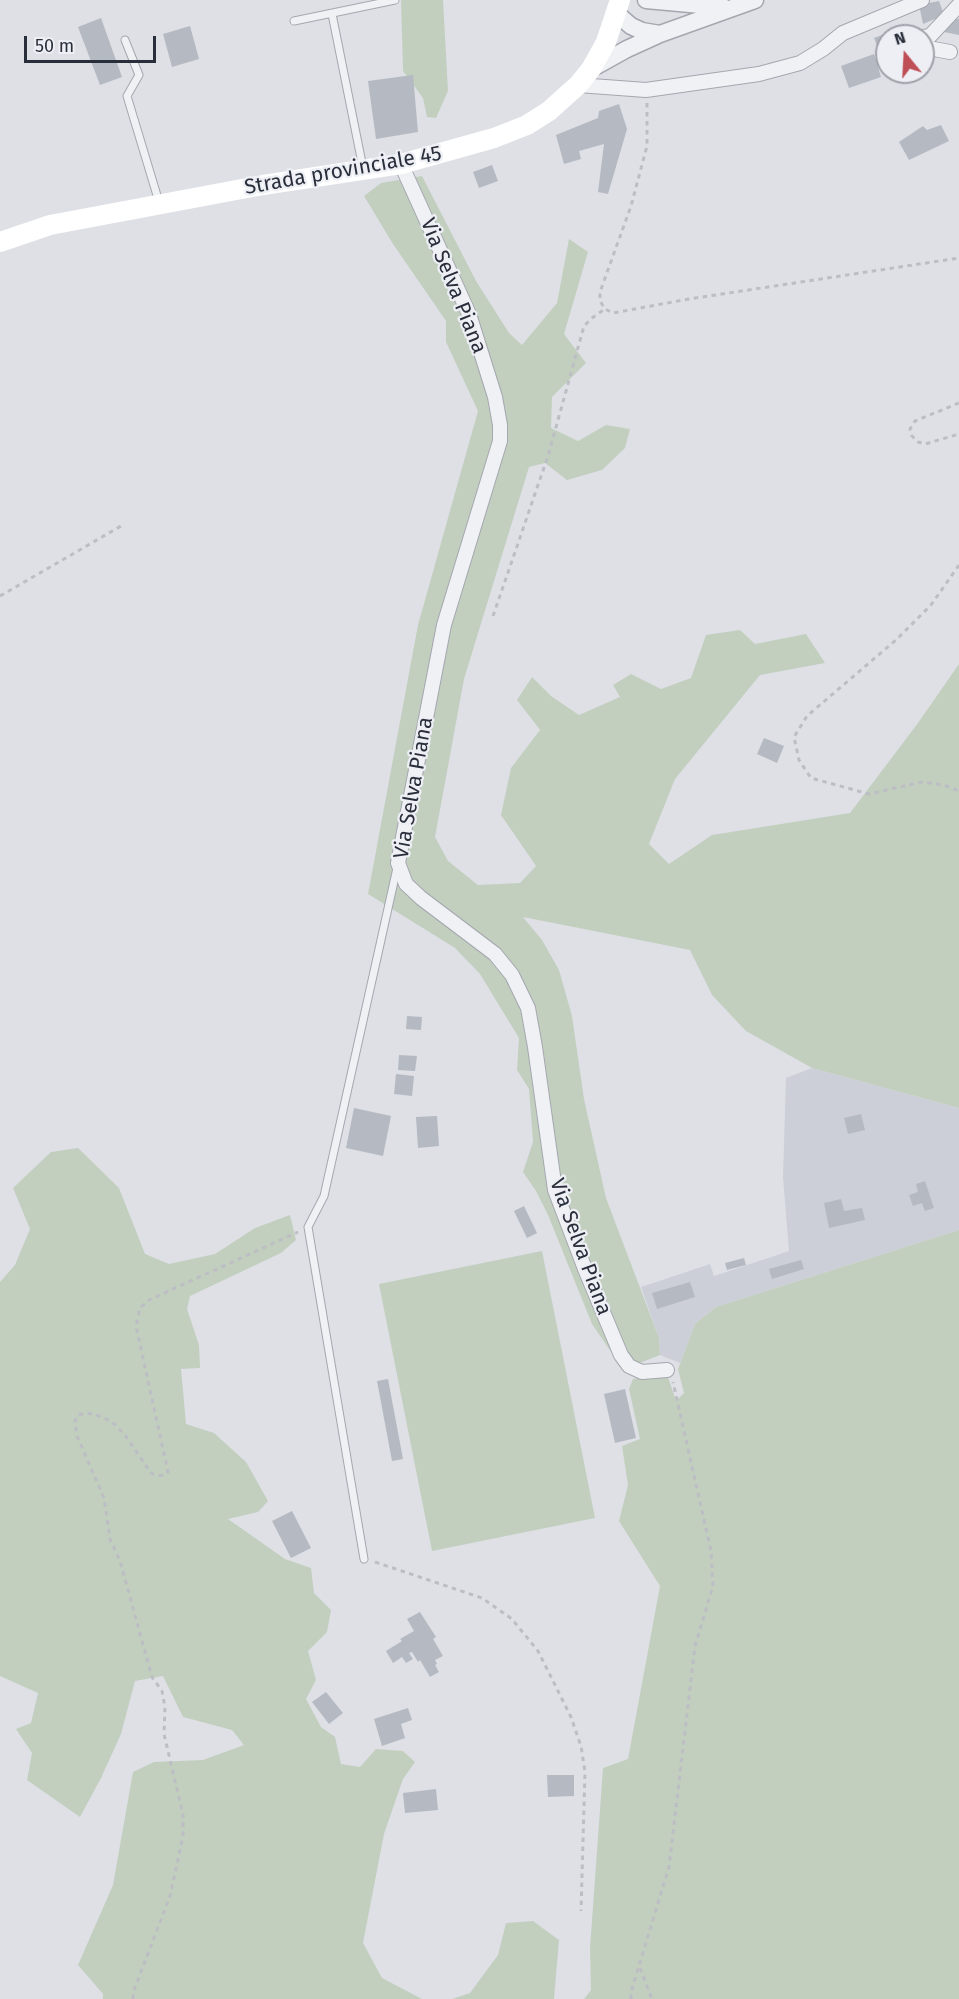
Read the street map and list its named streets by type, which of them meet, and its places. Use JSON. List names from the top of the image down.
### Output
{
  "streets": {
    "main road": ["Strada provinciale 45"],
    "street": ["Via Selva Piana"]
  },
  "crossings": [
    ["Strada provinciale 45", "Via Selva Piana"]
  ],
  "scale_bar": "50 m",
  "north": "top"
}
